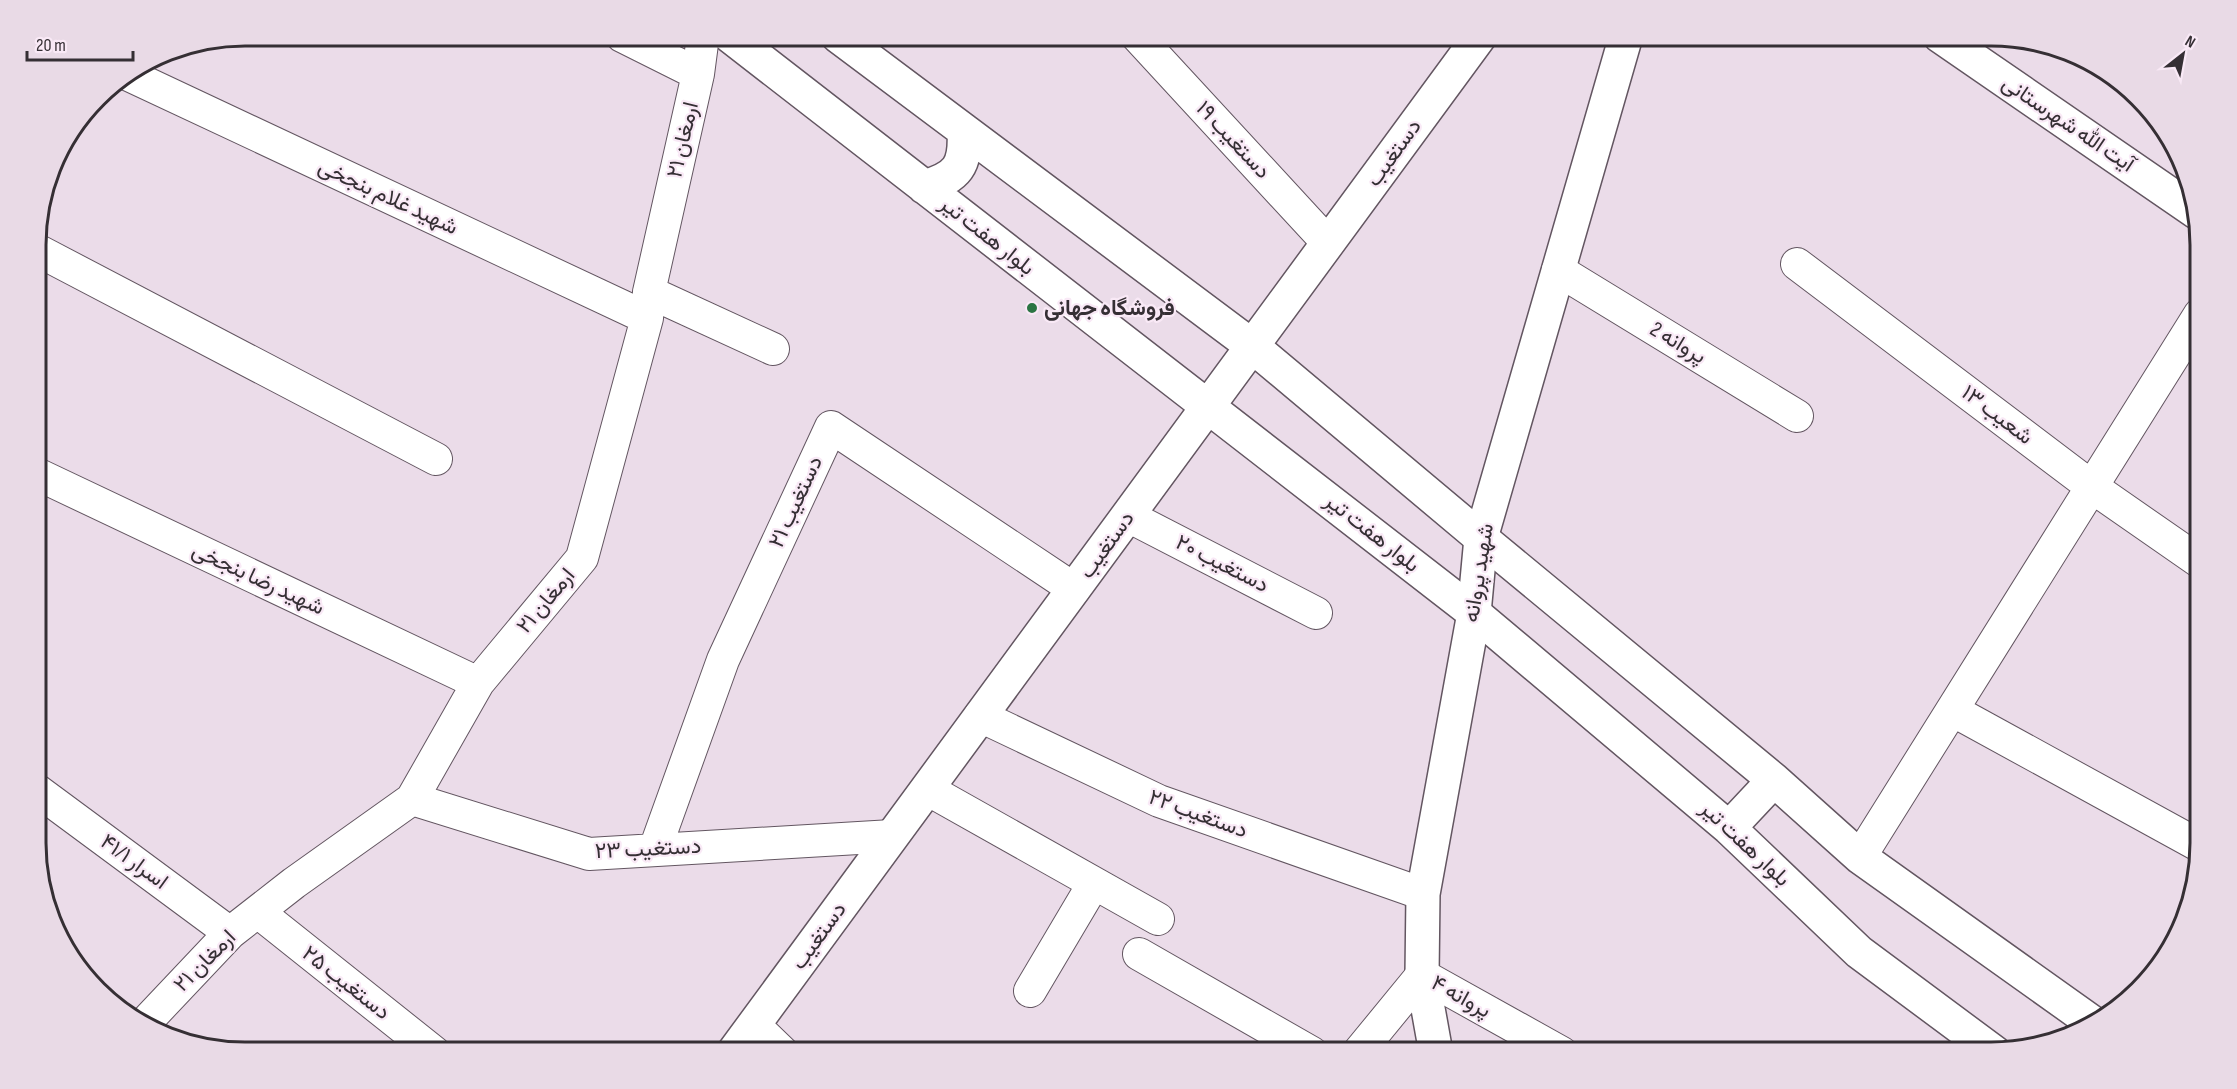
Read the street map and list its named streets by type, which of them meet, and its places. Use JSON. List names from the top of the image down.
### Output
{
  "streets": {
    "main road": [
      "آیت الله شهرستانی",
      "دستغیب",
      "بلوار هفت تیر",
      "شهید پروانه"
    ],
    "street": [
      "ارمغان ۲۱",
      "دستغیب ۱۹",
      "شهید غلام بنجخی",
      "پروانه 2",
      "شعیب ۱۳",
      "دستغیب ۲۱",
      "دستغیب ۲۰",
      "شهید رضا بنجخی",
      "دستغیب ۲۲",
      "دستغیب ۲۳",
      "اسرار ۴۱/۱",
      "دستغیب ۲۵",
      "پروانه ۴"
    ]
  },
  "crossings": [
    ["ارمغان ۲۱", "شهید غلام بنجخی"],
    ["ارمغان ۲۱", "شهید رضا بنجخی"],
    ["ارمغان ۲۱", "دستغیب ۲۳"],
    ["ارمغان ۲۱", "اسرار ۴۱/۱"],
    ["ارمغان ۲۱", "دستغیب ۲۵"],
    ["دستغیب ۱۹", "دستغیب"],
    ["دستغیب", "بلوار هفت تیر"],
    ["دستغیب", "دستغیب ۲۱"],
    ["دستغیب", "دستغیب ۲۰"],
    ["دستغیب", "دستغیب ۲۲"],
    ["دستغیب", "دستغیب ۲۳"],
    ["بلوار هفت تیر", "شهید پروانه"],
    ["پروانه 2", "شهید پروانه"],
    ["دستغیب ۲۱", "دستغیب ۲۳"],
    ["شهید پروانه", "دستغیب ۲۲"],
    ["شهید پروانه", "پروانه ۴"]
  ],
  "places": ["فروشگاه جهانی"],
  "scale_bar": "20 m",
  "north": "top right"
}
